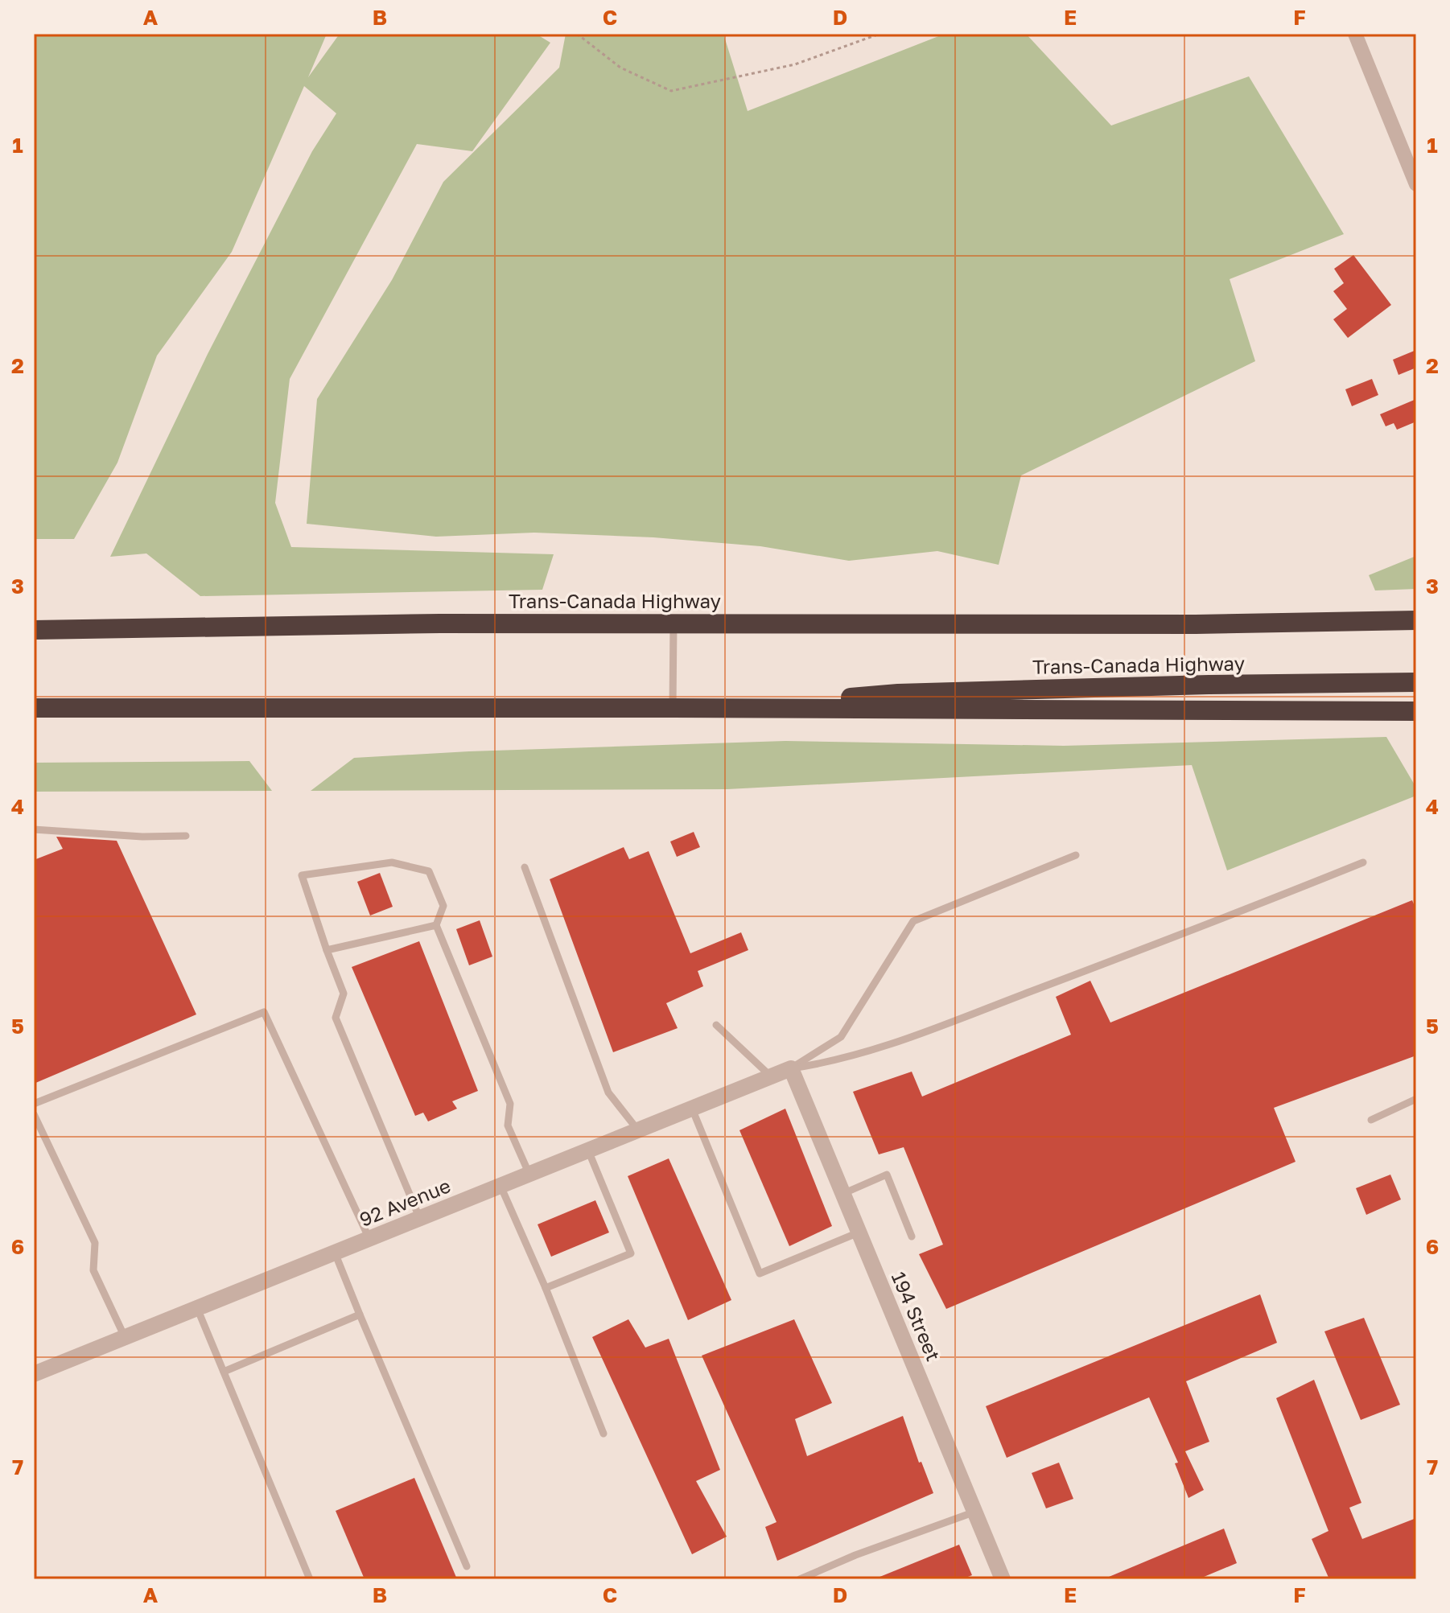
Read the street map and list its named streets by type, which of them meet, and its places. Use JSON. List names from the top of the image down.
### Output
{
  "streets": {
    "highway": ["Trans-Canada Highway"],
    "street": ["92 Avenue", "194 Street"]
  },
  "crossings": [
    ["92 Avenue", "194 Street"]
  ],
  "grid": {
    "columns": [
      "A",
      "B",
      "C",
      "D",
      "E",
      "F"
    ],
    "rows": [
      "1",
      "2",
      "3",
      "4",
      "5",
      "6",
      "7"
    ]
  }
}
